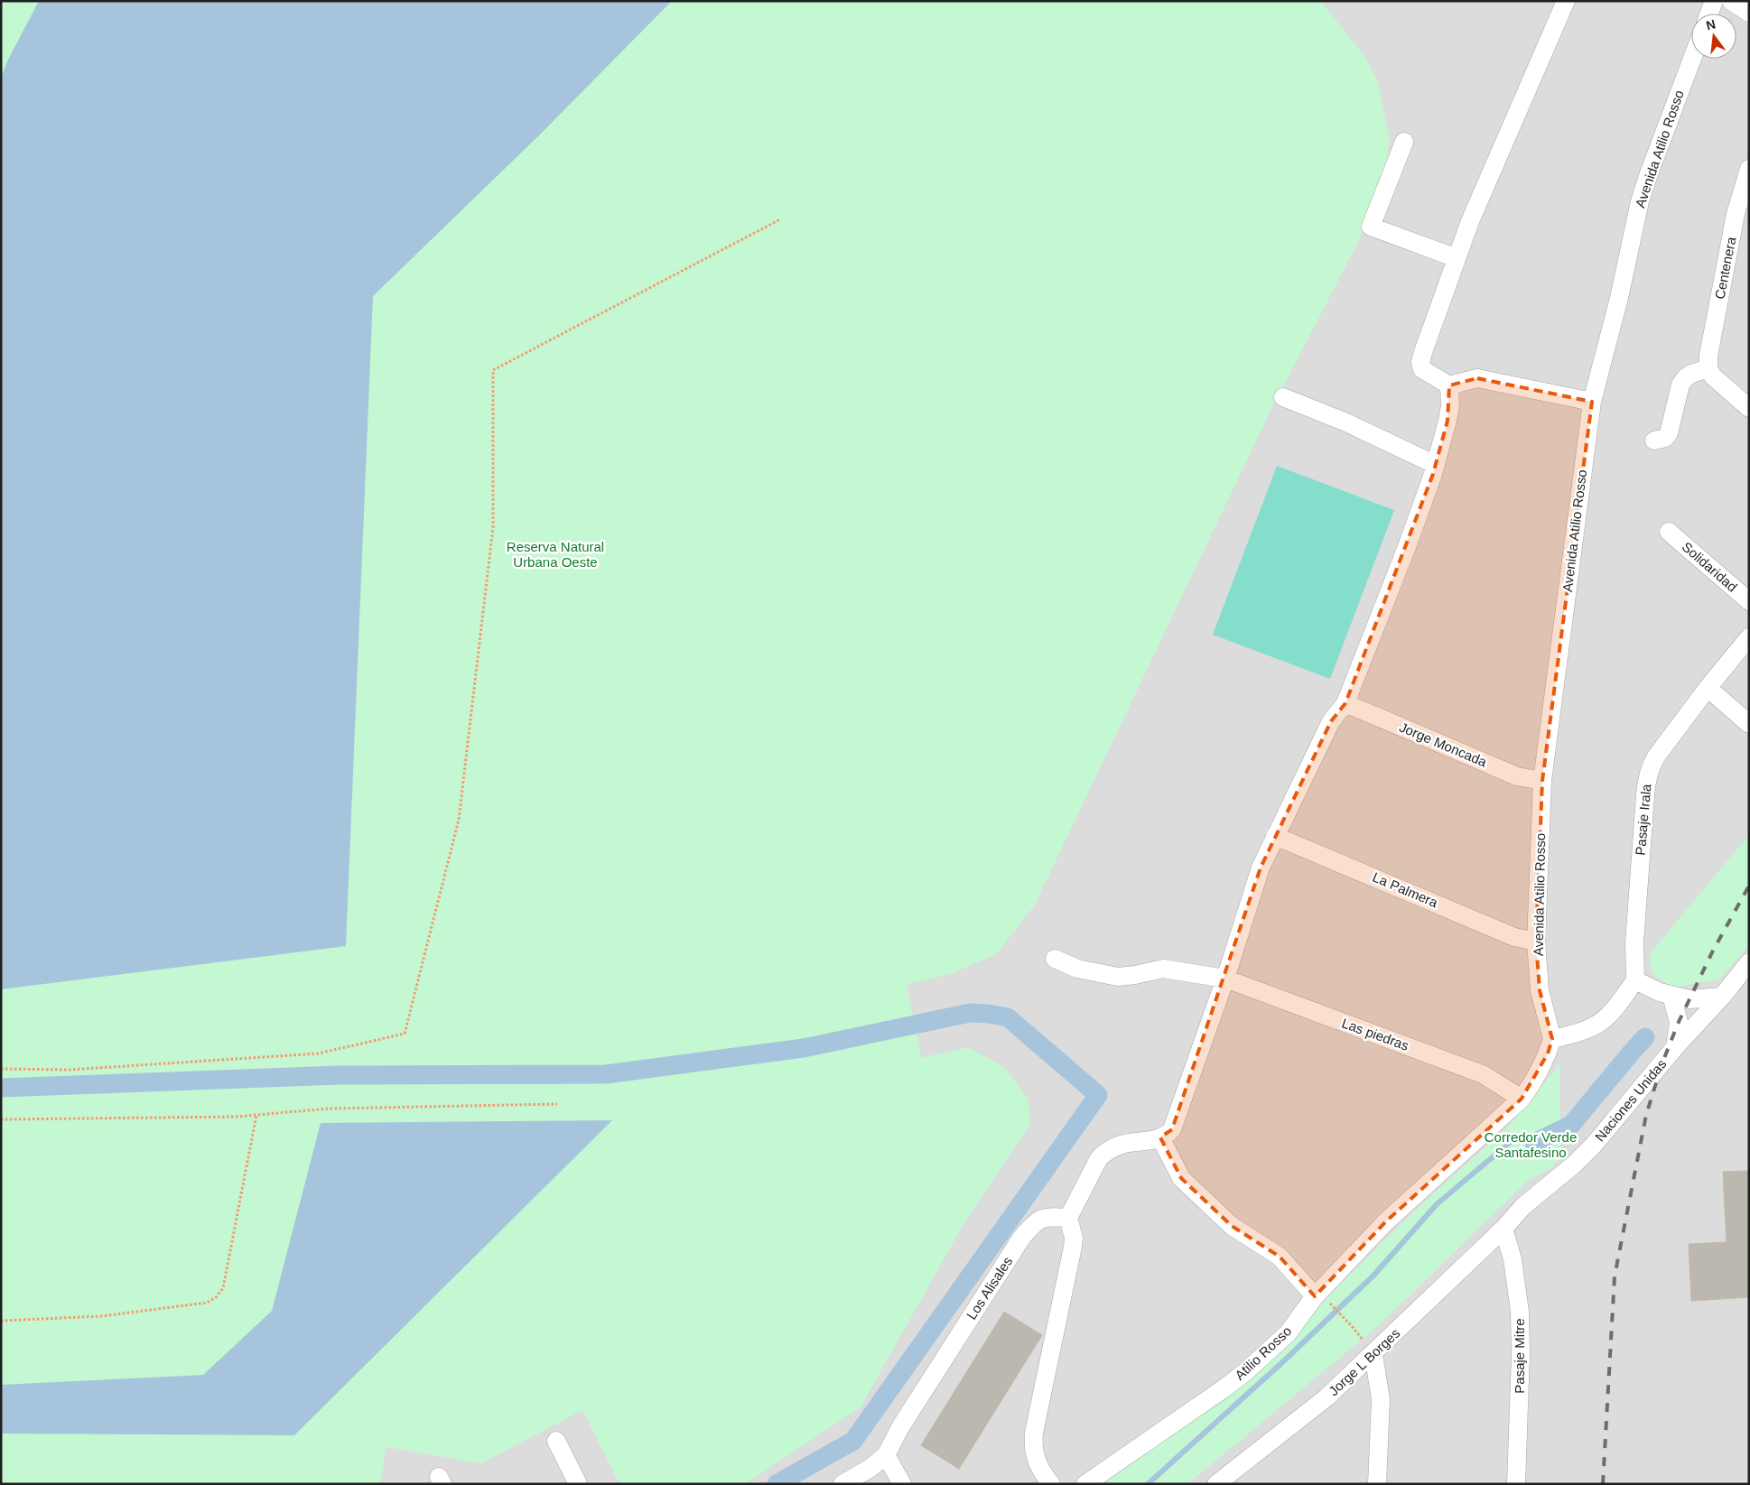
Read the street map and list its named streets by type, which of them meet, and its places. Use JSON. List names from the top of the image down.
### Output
{
  "streets": {
    "street": [
      "Avenida Atilio Rosso",
      "Centenera",
      "Solidaridad",
      "Jorge Moncada",
      "Pasaje Irala",
      "La Palmera",
      "Las piedras",
      "Naciones Unidas",
      "Los Alisales",
      "Atilio Rosso",
      "Pasaje Mitre",
      "Jorge L Borges"
    ]
  },
  "crossings": [
    ["Avenida Atilio Rosso", "Jorge Moncada"],
    ["Avenida Atilio Rosso", "La Palmera"],
    ["Avenida Atilio Rosso", "Atilio Rosso"],
    ["Las piedras", "Atilio Rosso"],
    ["Naciones Unidas", "Pasaje Mitre"],
    ["Naciones Unidas", "Jorge L Borges"],
    ["Pasaje Mitre", "Jorge L Borges"]
  ],
  "parks": ["Reserva Natural Urbana Oeste", "Corredor Verde Santafesino"],
  "north": "top"
}
